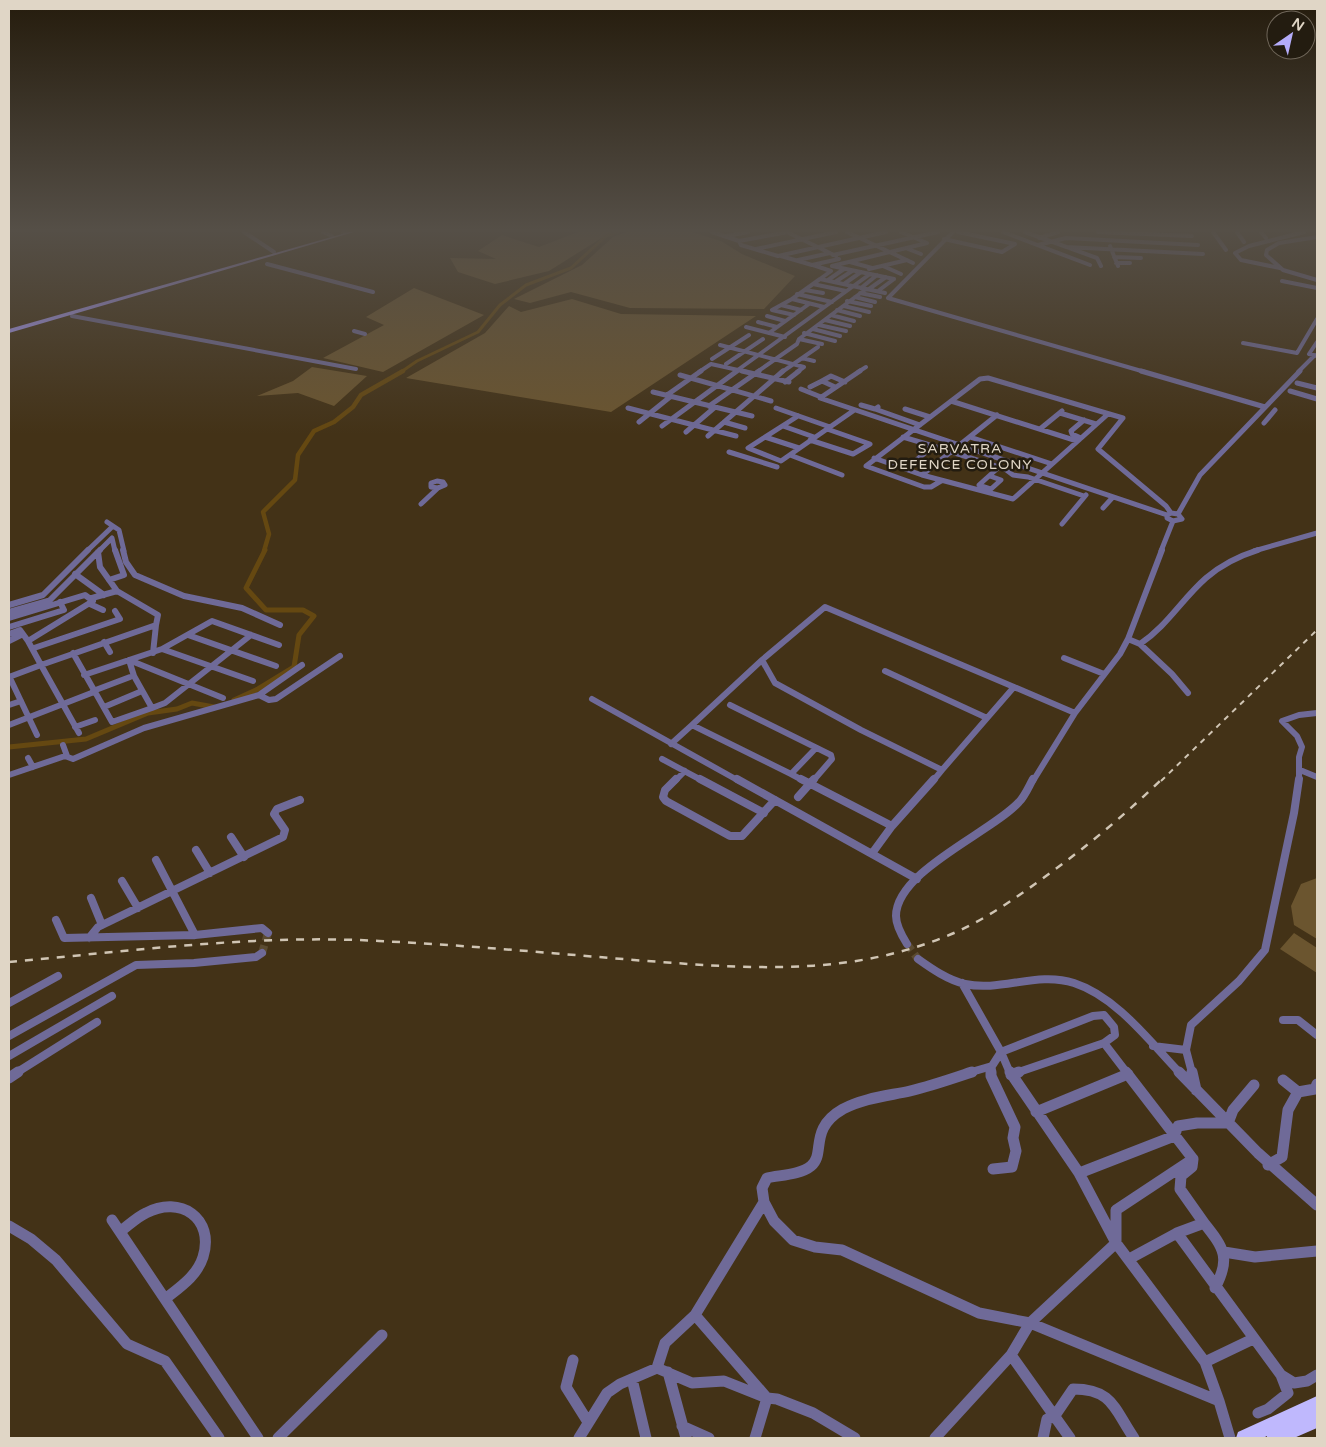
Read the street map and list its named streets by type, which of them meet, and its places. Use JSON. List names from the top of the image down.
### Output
{
  "districts": ["SARVATRA DEFENCE COLONY"],
  "north": "top right"
}
